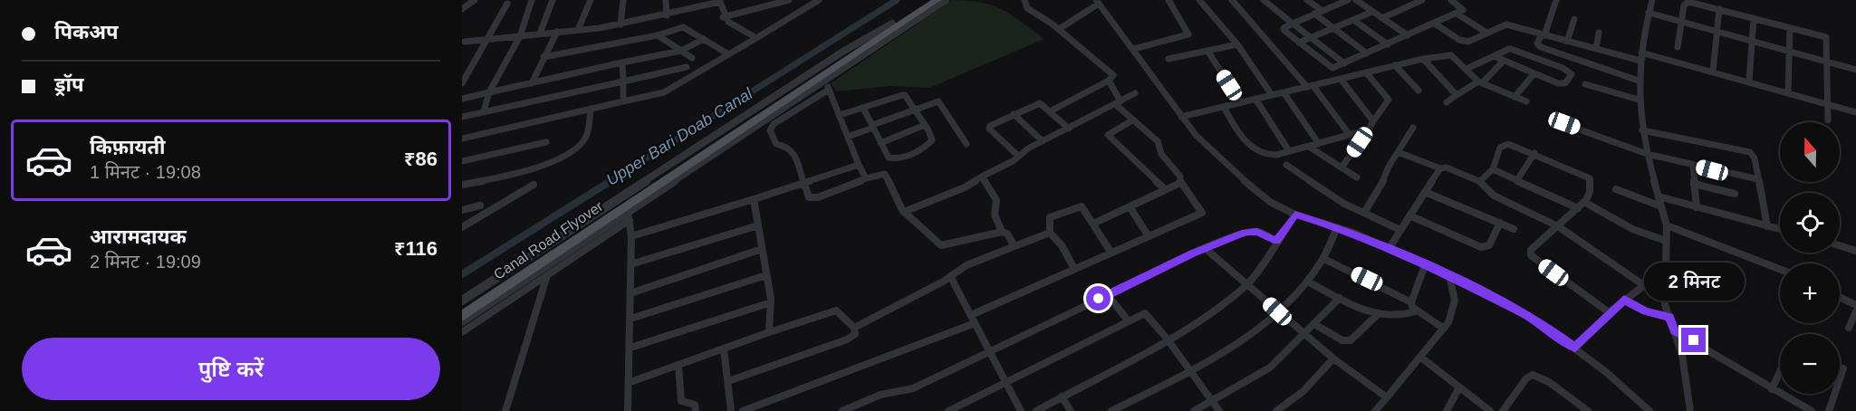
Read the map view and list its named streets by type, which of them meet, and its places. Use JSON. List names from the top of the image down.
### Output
{
  "streets": {
    "main road": ["Canal Road Flyover"]
  },
  "water": ["Upper Bari Doab Canal"],
  "north": "top",
  "page": {
    "banner": ["पिकअप", "ड्रॉप"],
    "list": [
      {
        "name": "किफ़ायती",
        "note": "1 मिनट · 19:08",
        "value": "₹86"
      },
      {
        "name": "आरामदायक",
        "note": "2 मिनट · 19:09",
        "value": "₹116"
      }
    ],
    "map_buttons": ["+", "−"],
    "bubble": "2 मिनट",
    "buttons": "पुष्टि करें"
  }
}
